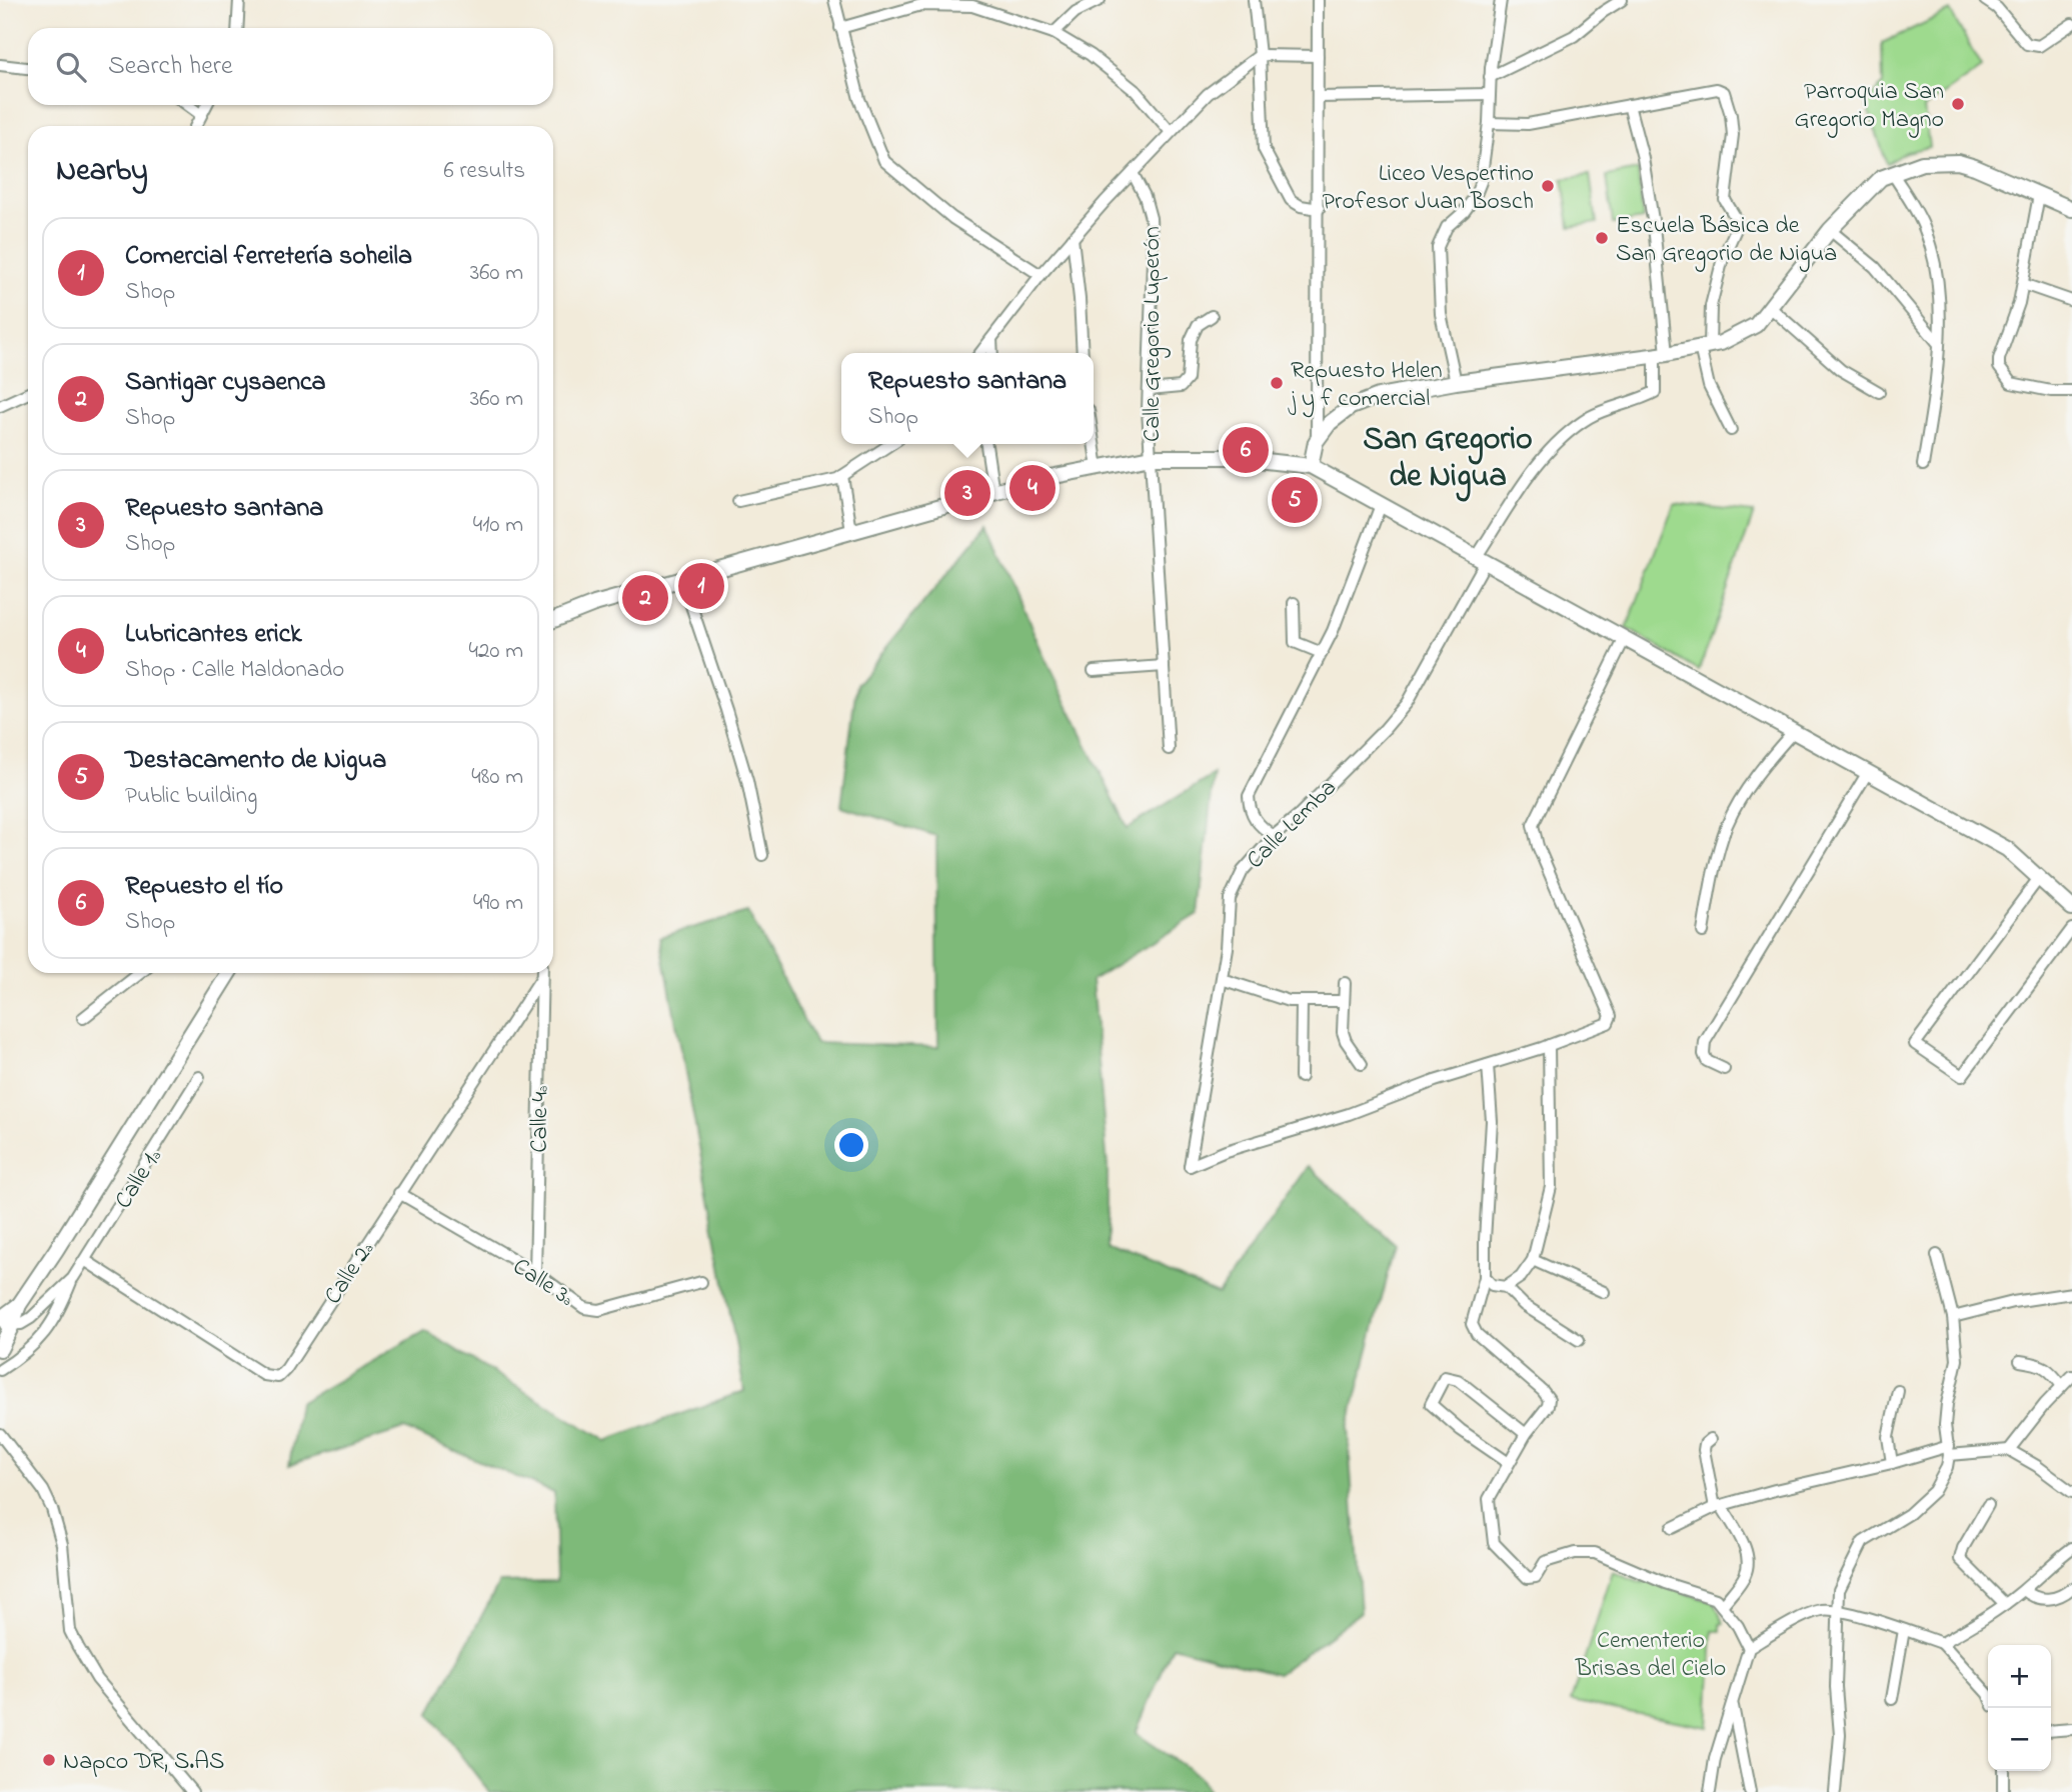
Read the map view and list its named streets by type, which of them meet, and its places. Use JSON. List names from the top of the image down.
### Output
{
  "streets": {
    "street": [
      "Calle Gregorio Luperón",
      "Calle Lemba",
      "Calle 4ª",
      "Calle 1ª",
      "Calle 2ª",
      "Calle 3ª"
    ]
  },
  "crossings": [
    ["Calle 4ª", "Calle 2ª"],
    ["Calle 4ª", "Calle 3ª"],
    ["Calle 1ª", "Calle 2ª"],
    ["Calle 2ª", "Calle 3ª"]
  ],
  "districts": ["San Gregorio de Nigua"],
  "parks": ["Cementerio Brisas del Cielo"],
  "places": [
    "Parroquia San Gregorio Magno",
    "Liceo Vespertino Profesor Juan Bosch",
    "Escuela Básica de San Gregorio de Nigua",
    "Repuesto Helen j y f comercial",
    "Napco DR, S.AS"
  ],
  "page": {
    "search": "Search here",
    "heading": ["Nearby", "6 results"],
    "list": [
      {
        "mark": "1",
        "name": "Comercial ferretería soheila",
        "note": "Shop",
        "value": "360 m"
      },
      {
        "mark": "2",
        "name": "Santigar cysaenca",
        "note": "Shop",
        "value": "360 m"
      },
      {
        "mark": "3",
        "name": "Repuesto santana",
        "note": "Shop",
        "value": "410 m"
      },
      {
        "mark": "4",
        "name": "Lubricantes erick",
        "note": "Shop · Calle Maldonado",
        "value": "420 m"
      },
      {
        "mark": "5",
        "name": "Destacamento de Nigua",
        "note": "Public building",
        "value": "480 m"
      },
      {
        "mark": "6",
        "name": "Repuesto el tío",
        "note": "Shop",
        "value": "490 m"
      }
    ],
    "popup": ["Repuesto santana", "Shop"],
    "pins": [
      "6",
      "4",
      "3",
      "5",
      "1",
      "2"
    ],
    "map_buttons": ["+", "−"]
  }
}
